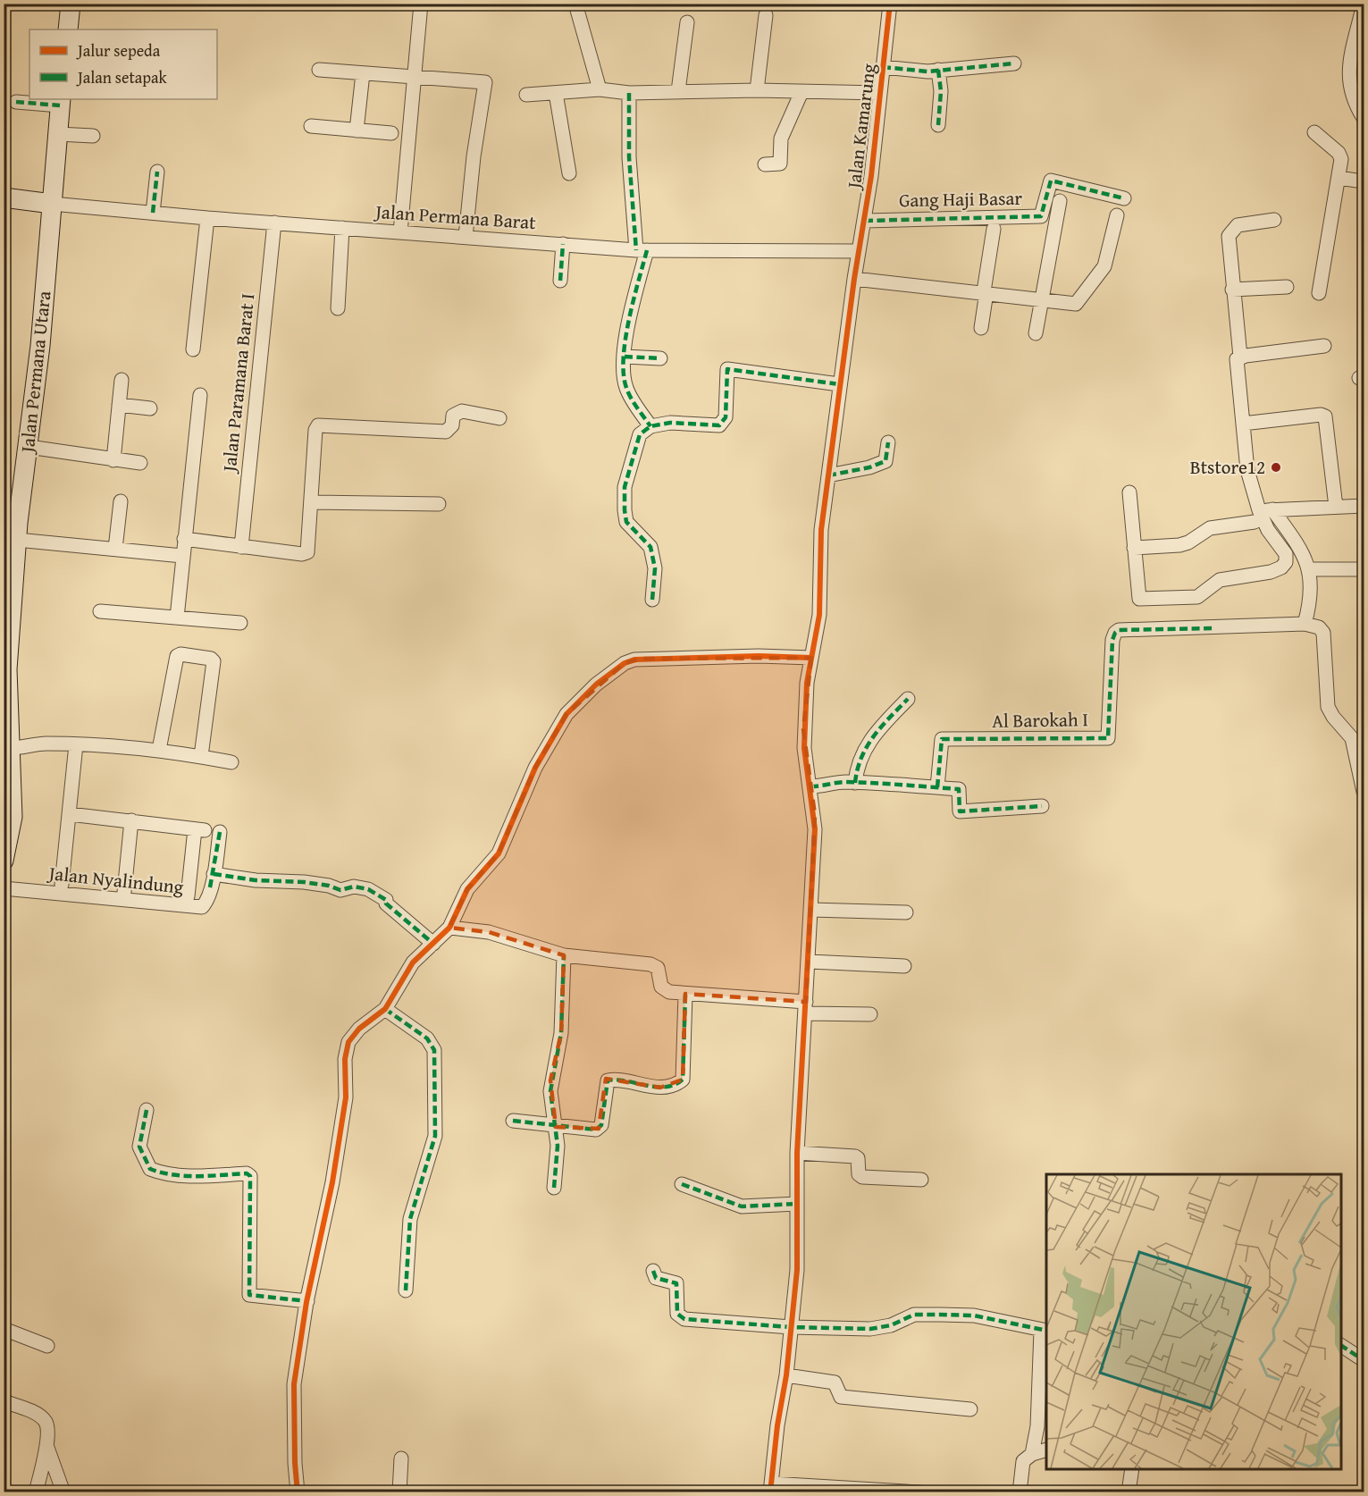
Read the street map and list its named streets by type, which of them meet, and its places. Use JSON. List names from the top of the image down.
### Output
{
  "streets": {
    "street": [
      "Jalan Kamarung",
      "Gang Haji Basar",
      "Jalan Permana Barat",
      "Jalan Permana Utara",
      "Jalan Paramana Barat I",
      "Al Barokah I",
      "Jalan Nyalindung"
    ]
  },
  "crossings": [
    ["Jalan Kamarung", "Gang Haji Basar"],
    ["Jalan Kamarung", "Jalan Permana Barat"],
    ["Jalan Permana Barat", "Jalan Permana Utara"],
    ["Jalan Permana Barat", "Jalan Paramana Barat I"]
  ],
  "places": ["Btstore12"],
  "legend": ["Jalur sepeda", "Jalan setapak"]
}
